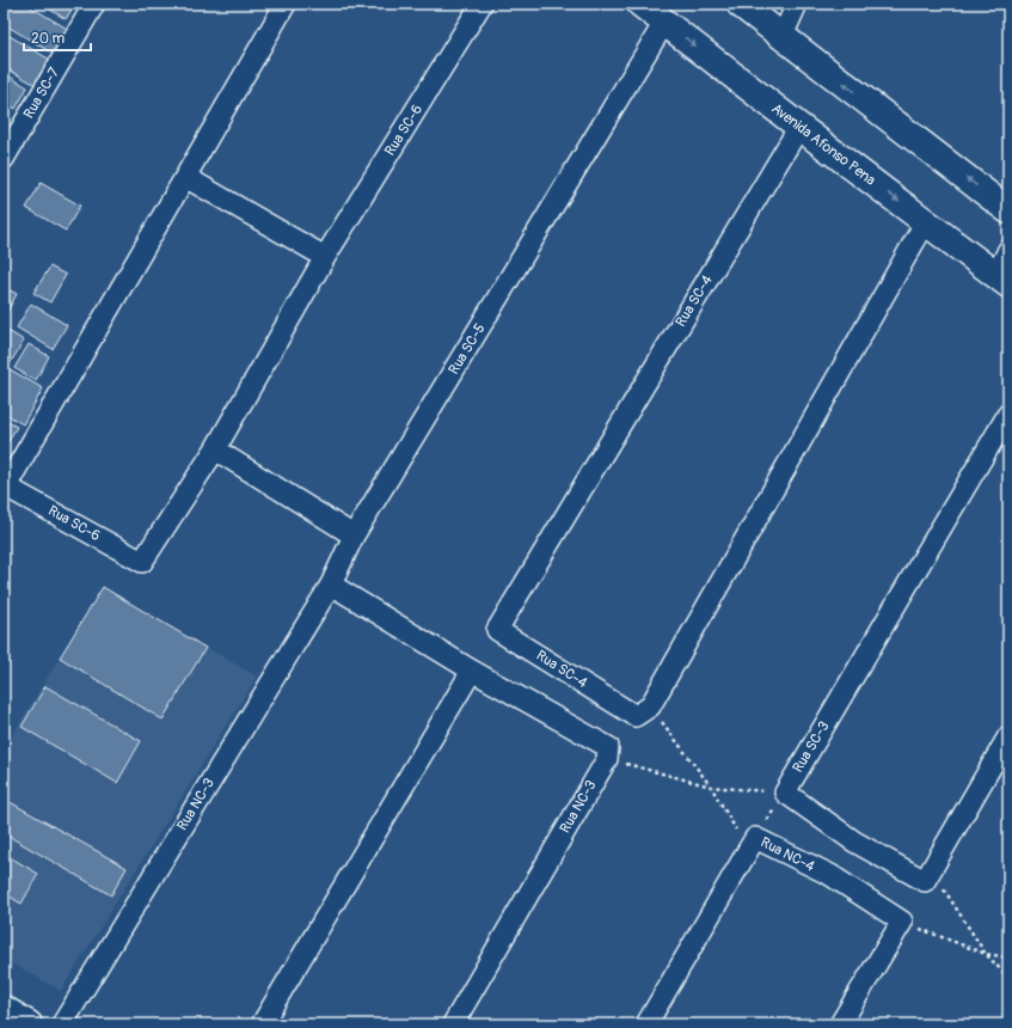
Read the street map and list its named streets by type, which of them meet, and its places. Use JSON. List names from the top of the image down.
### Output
{
  "streets": {
    "street": [
      "Rua SC-7",
      "Rua SC-6",
      "Avenida Afonso Pena",
      "Rua SC-4",
      "Rua SC-5",
      "Rua SC-3",
      "Rua NC-3",
      "Rua NC-4"
    ]
  },
  "crossings": [
    ["Avenida Afonso Pena", "Rua SC-4"],
    ["Avenida Afonso Pena", "Rua SC-5"],
    ["Rua SC-5", "Rua NC-3"]
  ],
  "scale_bar": "20 m"
}
